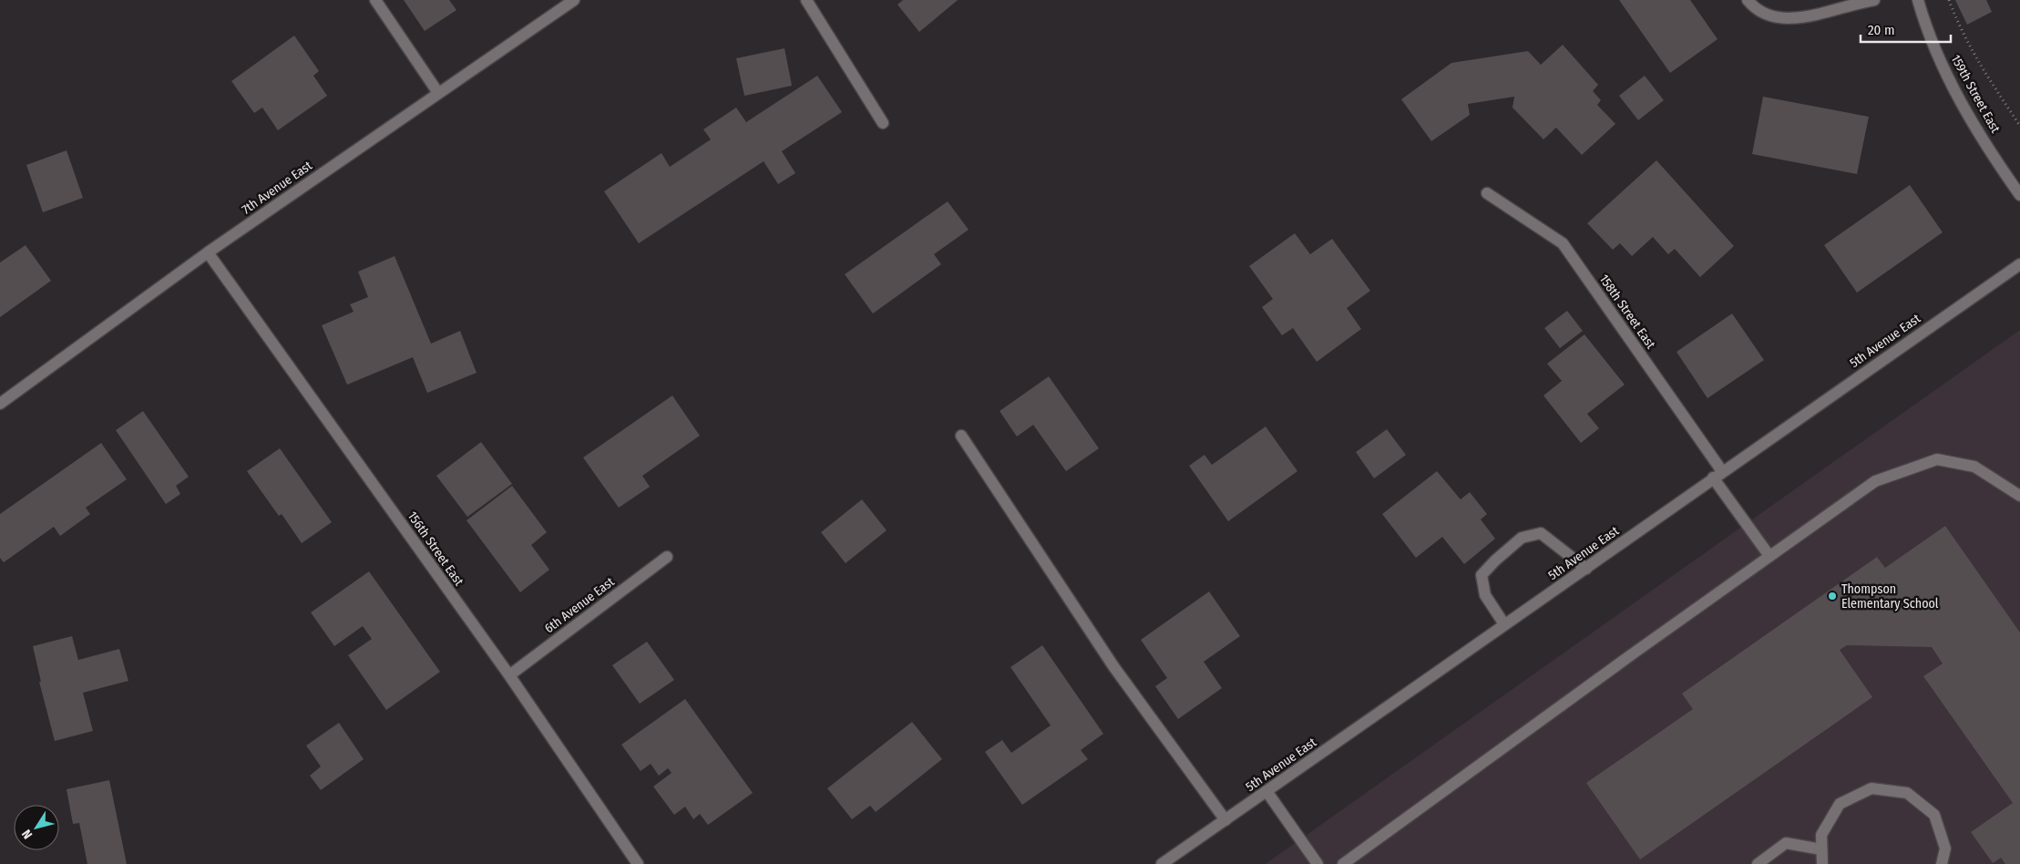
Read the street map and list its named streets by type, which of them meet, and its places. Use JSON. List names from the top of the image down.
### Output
{
  "streets": {
    "street": [
      "159th Street East",
      "7th Avenue East",
      "158th Street East",
      "5th Avenue East",
      "156th Street East",
      "6th Avenue East"
    ]
  },
  "crossings": [
    ["7th Avenue East", "156th Street East"],
    ["158th Street East", "5th Avenue East"],
    ["156th Street East", "6th Avenue East"]
  ],
  "places": ["Thompson Elementary School"],
  "scale_bar": "20 m",
  "north": "bottom left"
}
